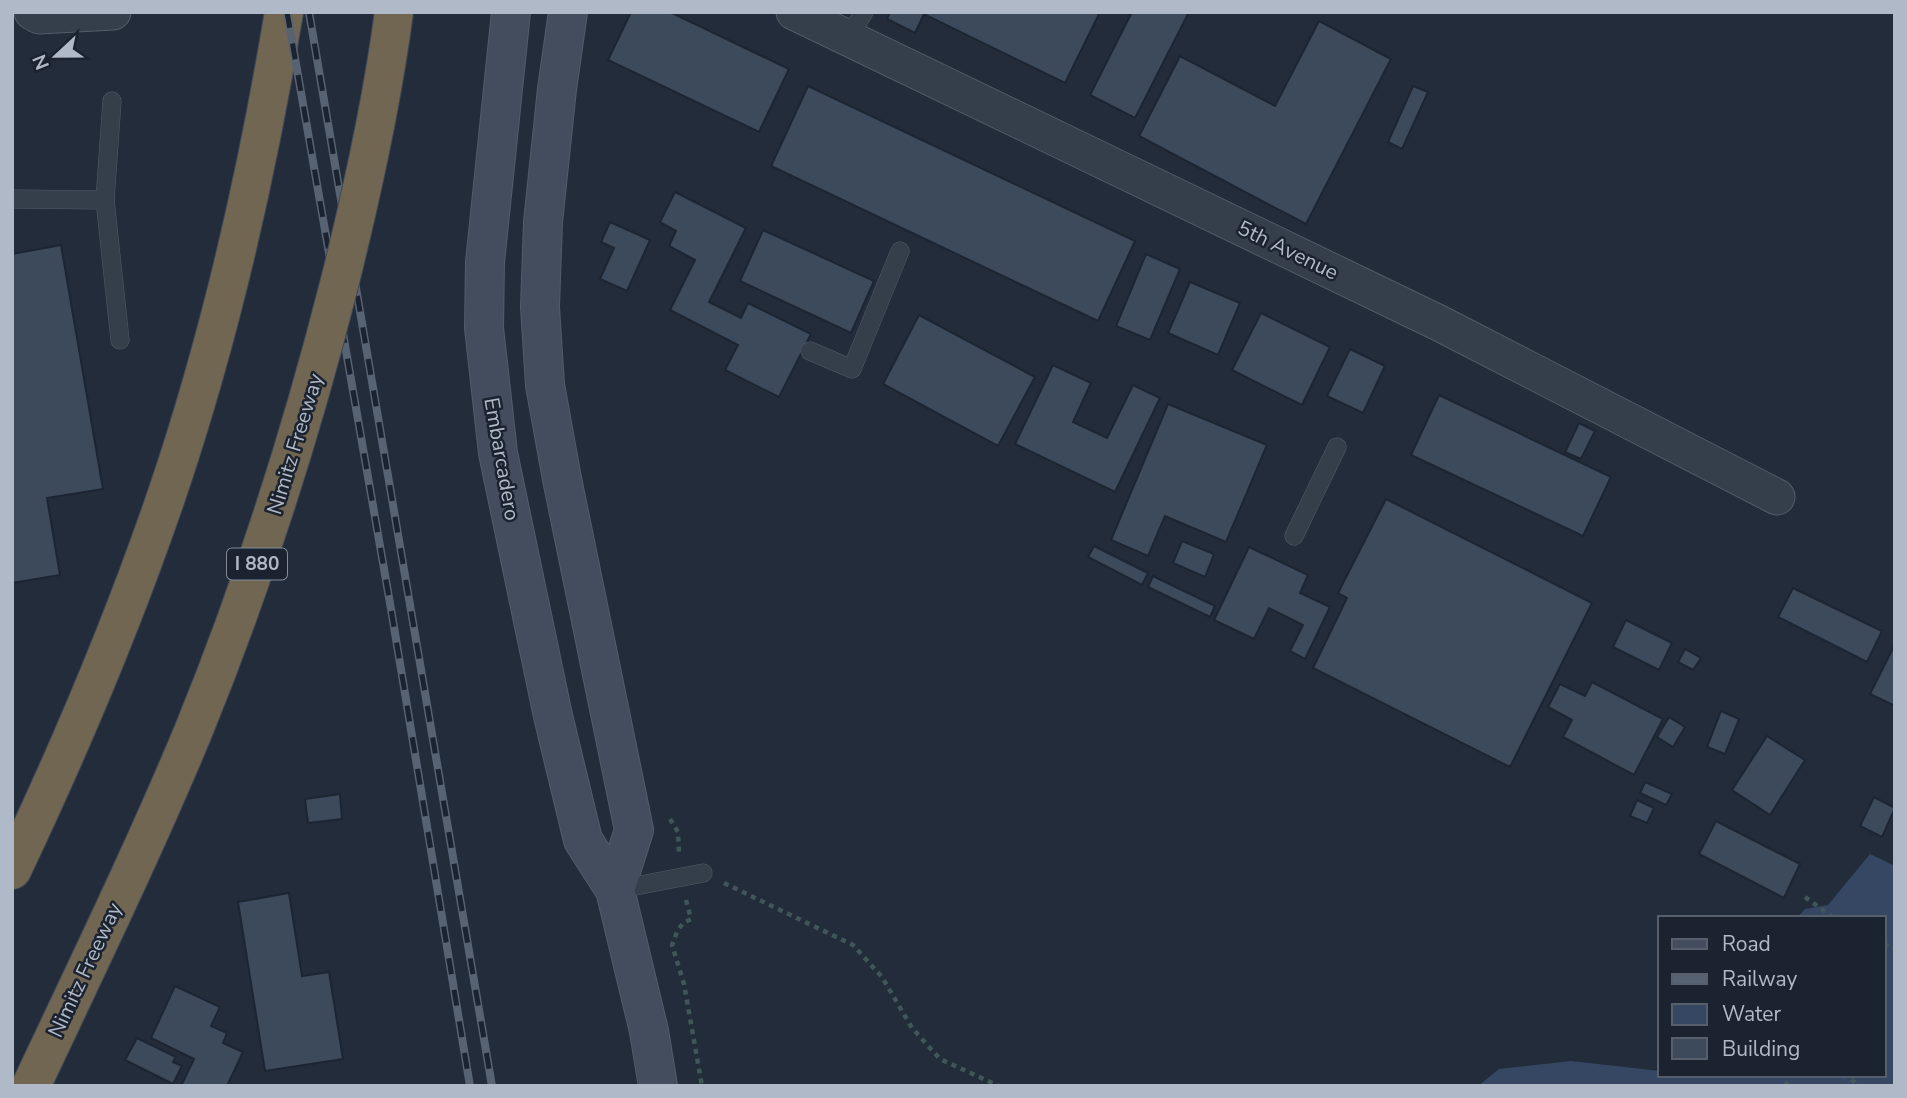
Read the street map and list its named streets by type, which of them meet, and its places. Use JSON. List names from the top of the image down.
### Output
{
  "streets": {
    "highway": ["Nimitz Freeway", "I 880"],
    "main road": ["Embarcadero"],
    "street": ["5th Avenue"]
  },
  "legend": [
    "Road",
    "Railway",
    "Water",
    "Building"
  ],
  "north": "left"
}
